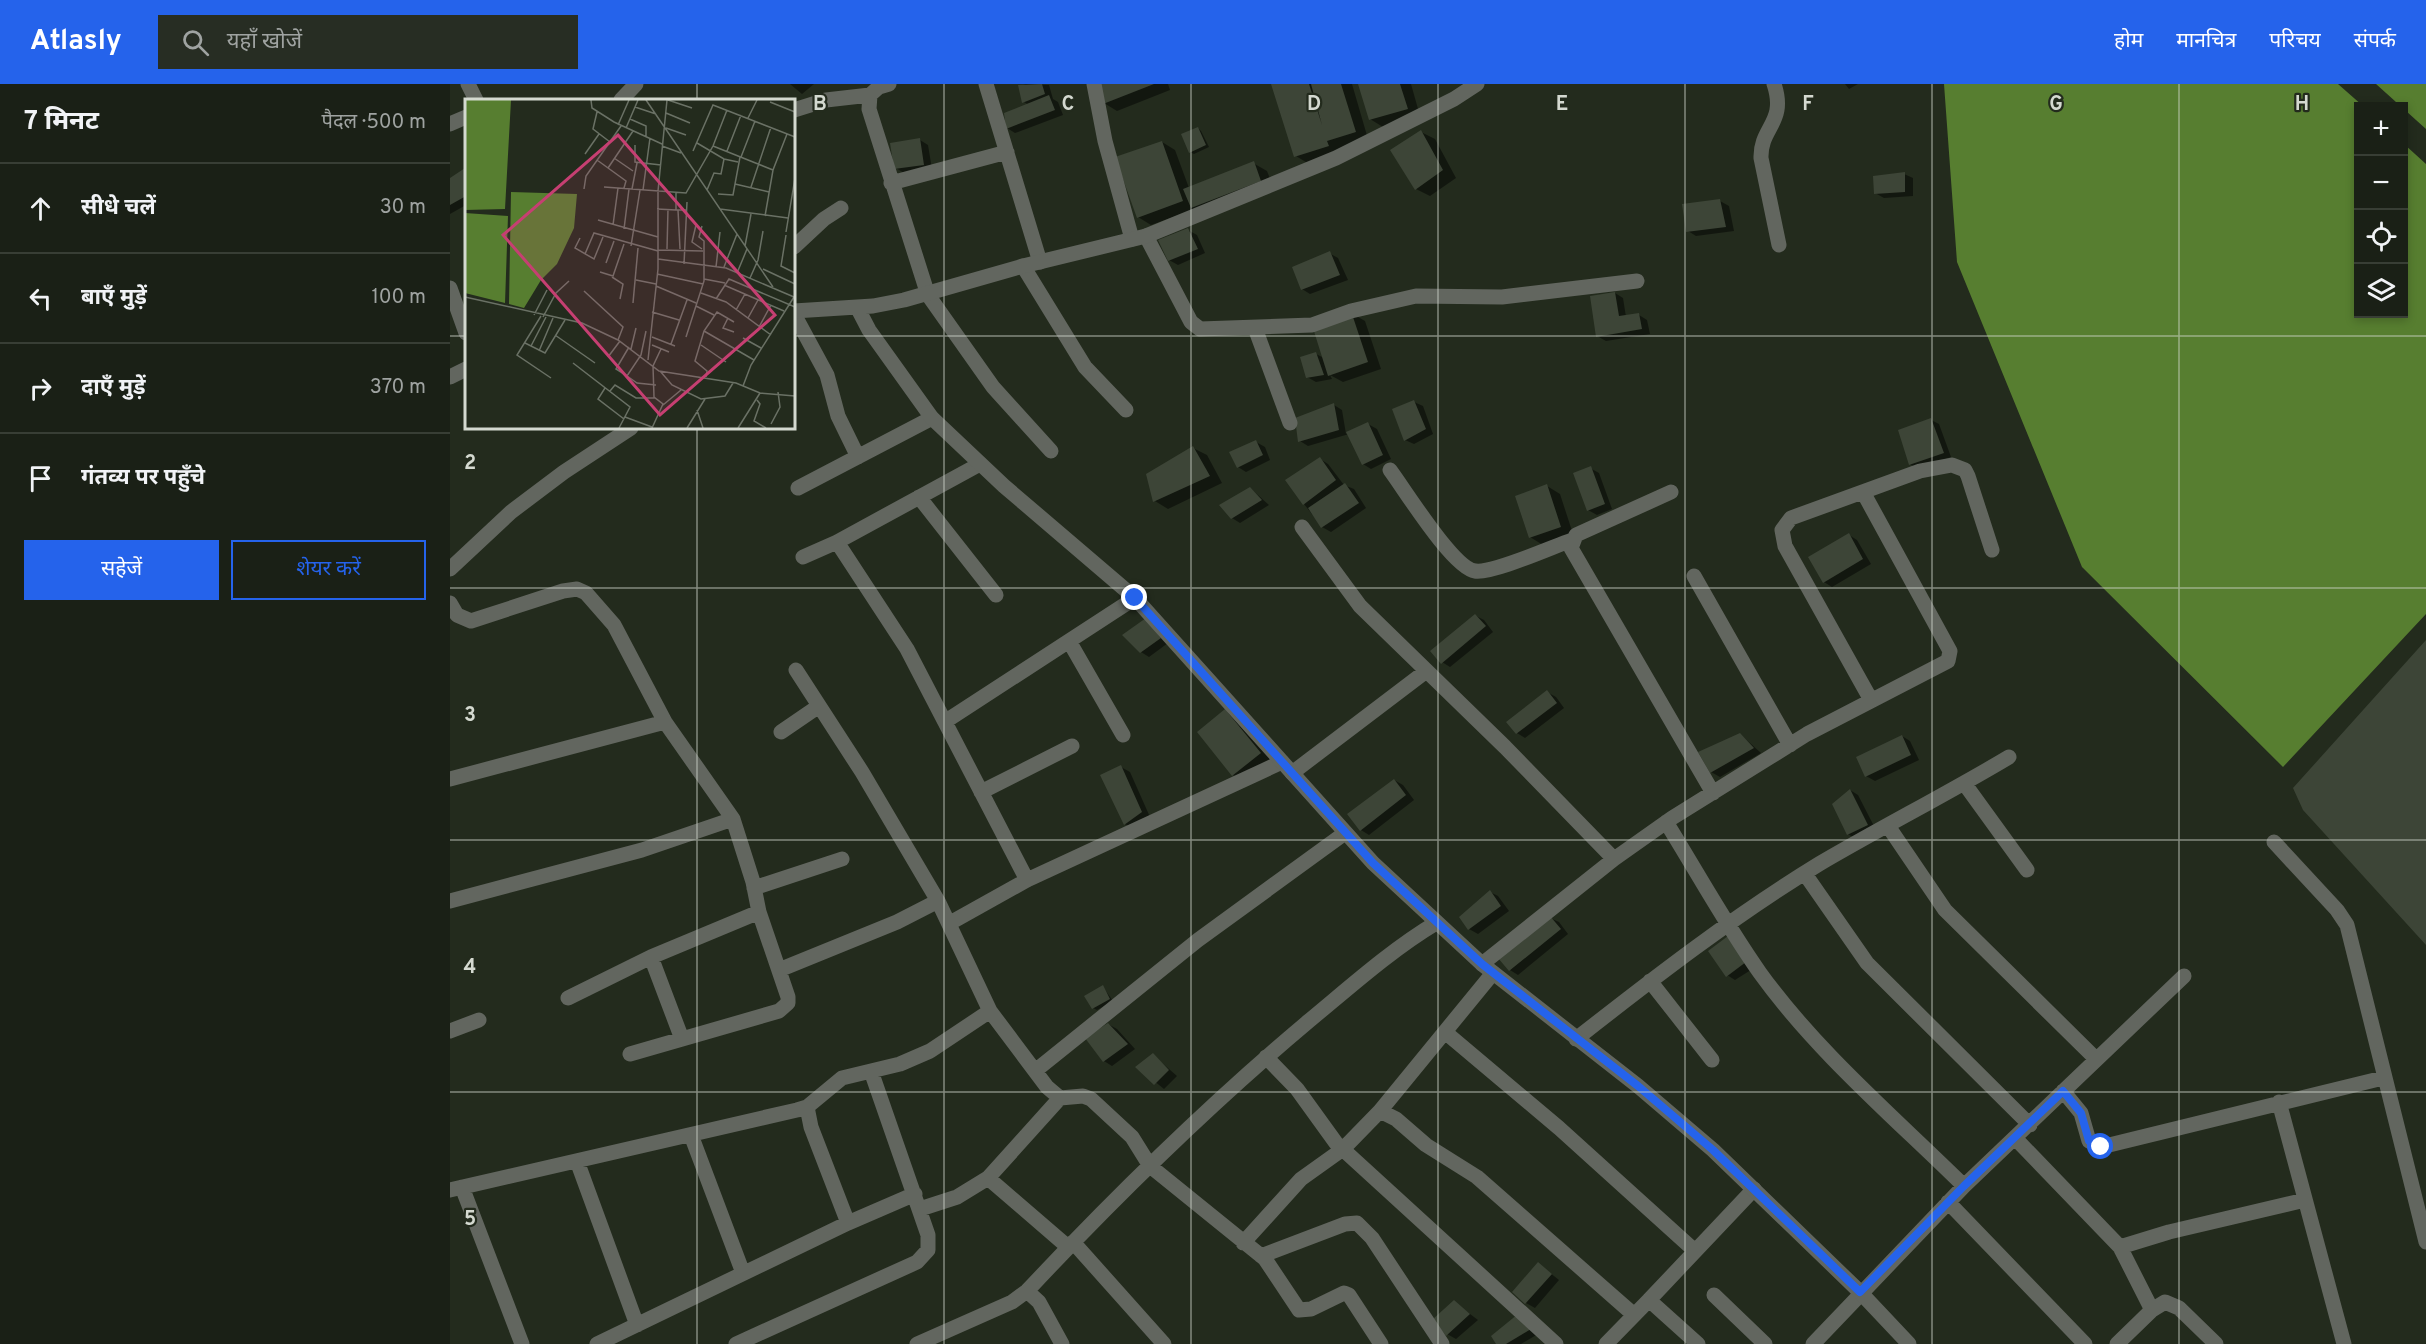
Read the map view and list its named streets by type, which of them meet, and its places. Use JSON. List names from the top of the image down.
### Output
{
  "page": {
    "header": "Atlasly",
    "search": "यहाँ खोजें",
    "nav": [
      "होम",
      "मानचित्र",
      "परिचय",
      "संपर्क"
    ],
    "heading": ["7 मिनट", "पैदल · 500 m"],
    "map_buttons": ["+", "−"],
    "list": [
      ["सीधे चलें", "30 m"],
      ["बाएँ मुड़ें", "100 m"],
      ["दाएँ मुड़ें", "370 m"],
      "गंतव्य पर पहुँचे"
    ],
    "buttons": ["सहेजें", "शेयर करें"]
  },
  "grid": {
    "columns": [
      "B",
      "C",
      "D",
      "E",
      "F",
      "G",
      "H"
    ],
    "rows": [
      "2",
      "3",
      "4",
      "5"
    ]
  }
}
